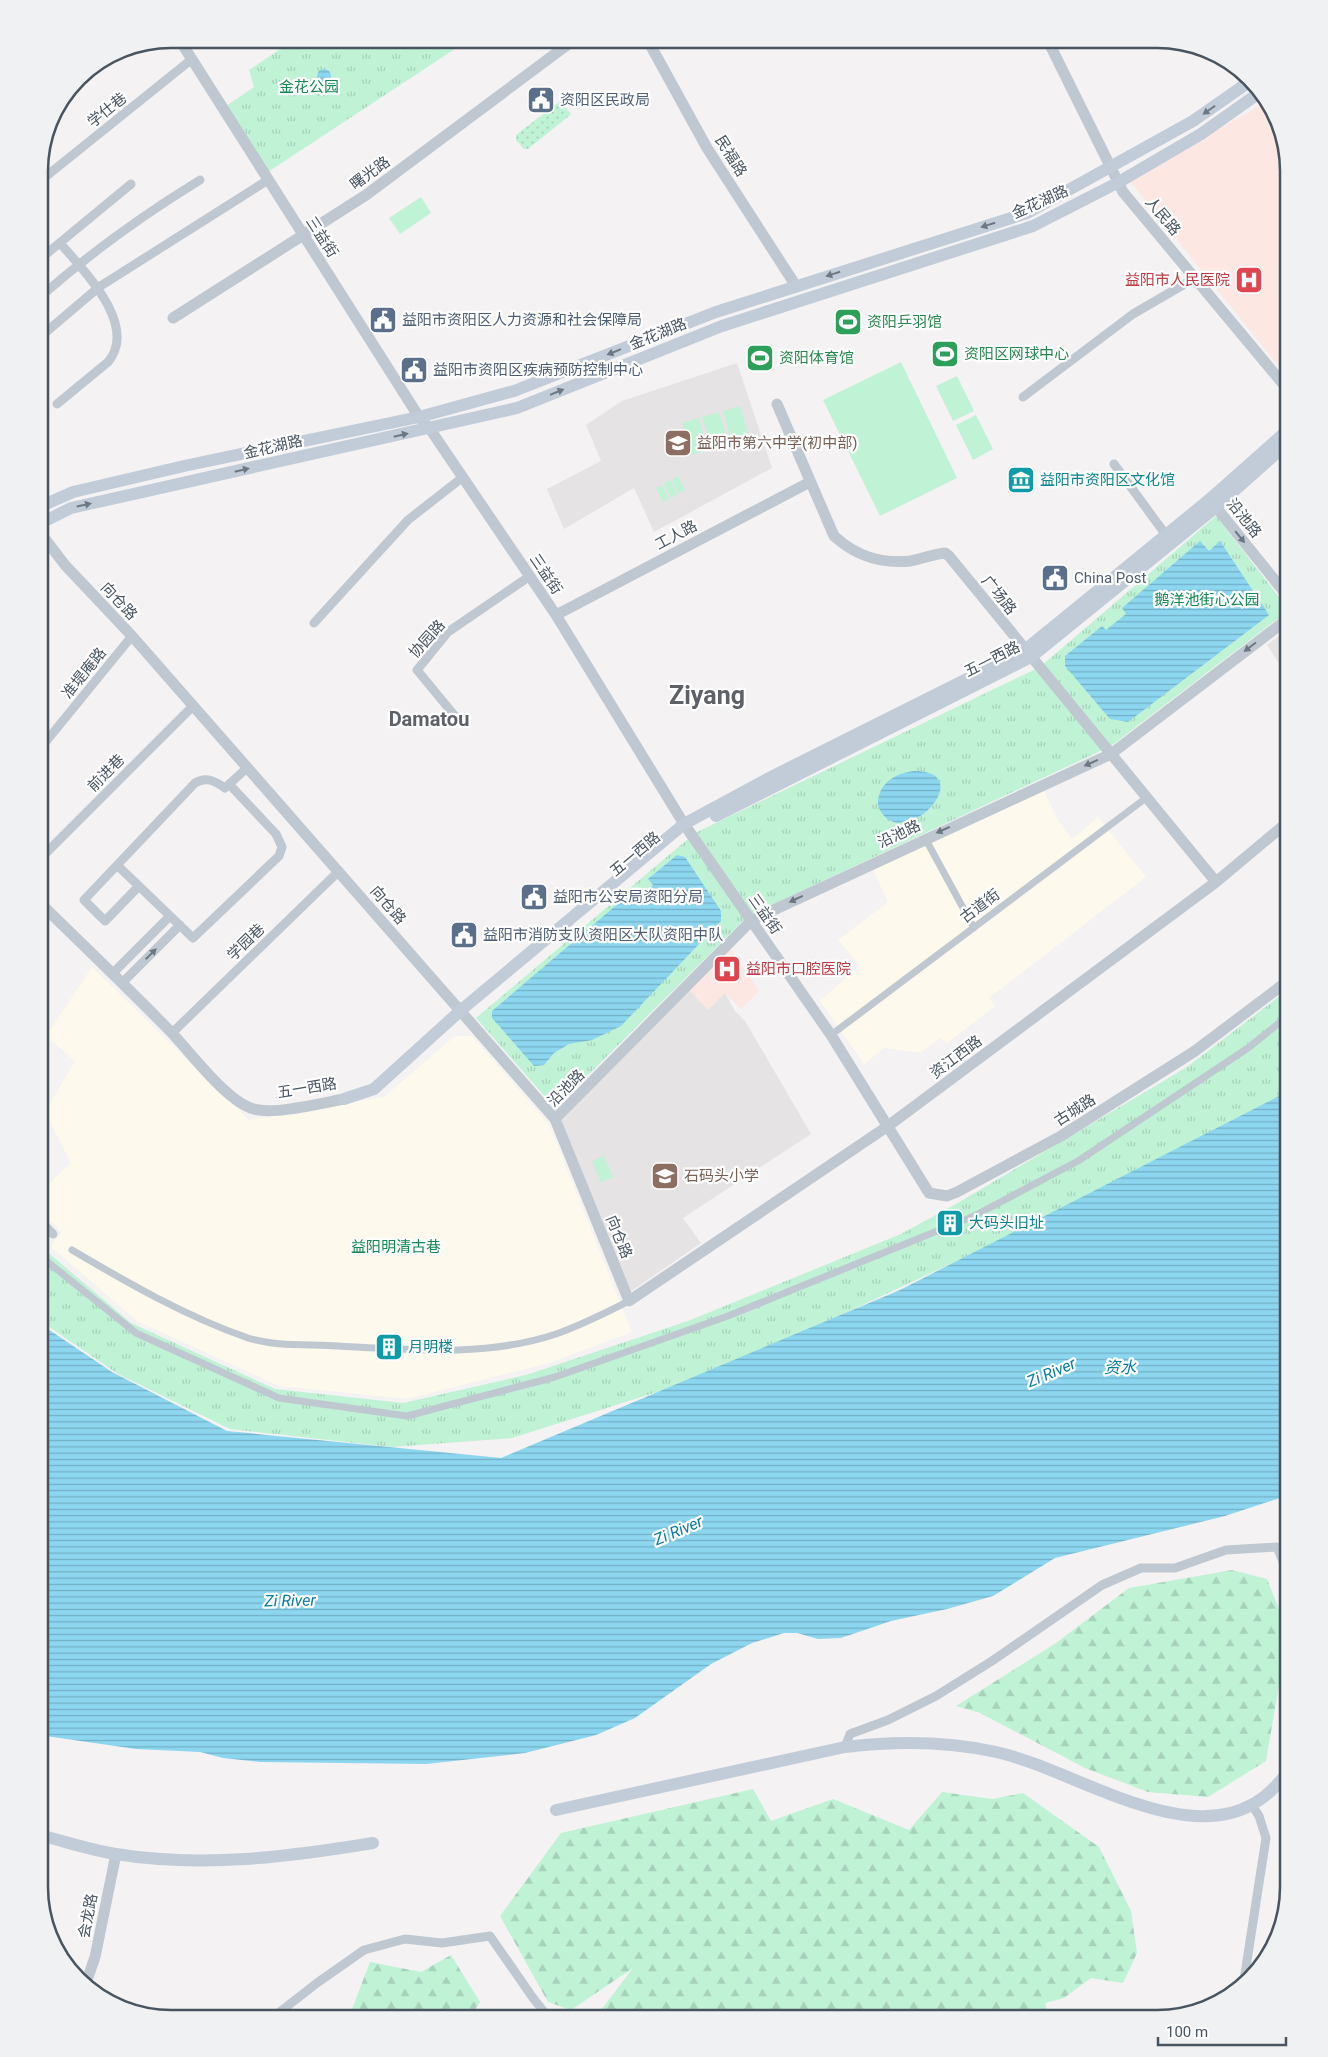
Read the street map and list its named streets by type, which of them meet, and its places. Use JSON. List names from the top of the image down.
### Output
{
  "streets": {
    "main road": ["金花湖路", "五一西路"],
    "street": [
      "学仕巷",
      "民福路",
      "曙光路",
      "人民路",
      "三益街",
      "沿池路",
      "工人路",
      "广场路",
      "向仓路",
      "协园路",
      "准堤庵路",
      "前进巷",
      "古道街",
      "学园巷",
      "资江西路",
      "古城路",
      "会龙路"
    ]
  },
  "crossings": [
    ["学仕巷", "三益街"],
    ["曙光路", "三益街"],
    ["金花湖路", "人民路"],
    ["金花湖路", "三益街"],
    ["三益街", "沿池路"],
    ["三益街", "工人路"],
    ["三益街", "协园路"],
    ["三益街", "五一西路"],
    ["三益街", "古道街"],
    ["三益街", "资江西路"],
    ["三益街", "古城路"],
    ["沿池路", "广场路"],
    ["沿池路", "向仓路"],
    ["沿池路", "五一西路"],
    ["工人路", "广场路"],
    ["广场路", "五一西路"],
    ["广场路", "古道街"],
    ["广场路", "资江西路"],
    ["向仓路", "五一西路"],
    ["向仓路", "准堤庵路"],
    ["向仓路", "前进巷"],
    ["向仓路", "学园巷"],
    ["向仓路", "资江西路"],
    ["五一西路", "学园巷"],
    ["资江西路", "古城路"]
  ],
  "one_way": ["沿池路"],
  "districts": ["Ziyang", "Damatou"],
  "water": ["资水", "Zi River"],
  "parks": ["金花公园", "鹅洋池街心公园", "益阳明清古巷"],
  "places": {
    "public building": [
      "资阳区民政局",
      "益阳市资阳区人力资源和社会保障局",
      "益阳市资阳区疾病预防控制中心",
      "China Post",
      "益阳市公安局资阳分局",
      "益阳市消防支队资阳区大队资阳中队"
    ],
    "hospital": ["益阳市人民医院", "益阳市口腔医院"],
    "sports": ["资阳乒羽馆", "资阳区网球中心", "资阳体育馆"],
    "school or university": ["益阳市第六中学(初中部)", "石码头小学"],
    "museum": ["益阳市资阳区文化馆"],
    "building": ["大码头旧址", "月明楼"]
  },
  "scale_bar": "100 m"
}
